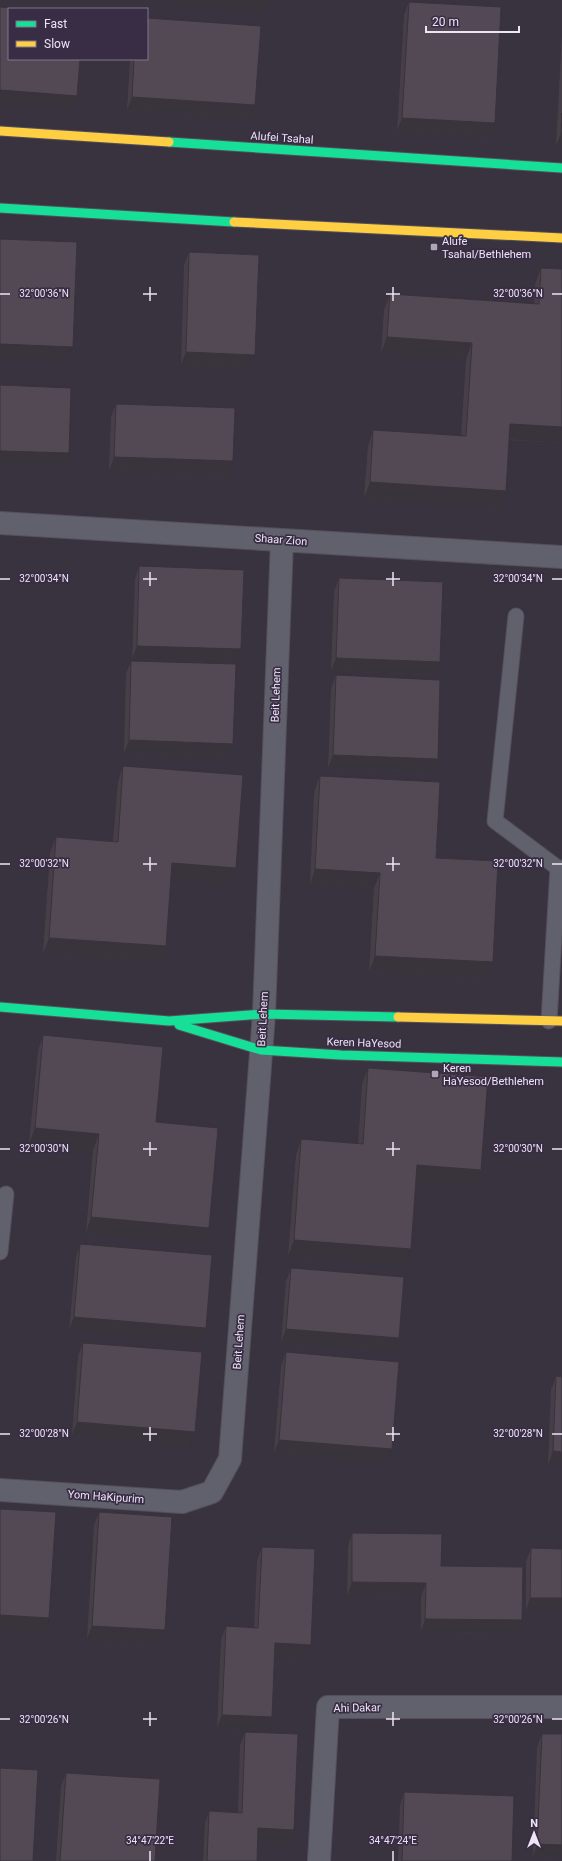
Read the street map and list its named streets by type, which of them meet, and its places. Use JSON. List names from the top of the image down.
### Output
{
  "streets": {
    "main road": ["Alufei Tsahal", "Keren HaYesod"],
    "street": [
      "Shaar Zion",
      "Beit Lehem",
      "Yom HaKipurim",
      "Ahi Dakar"
    ]
  },
  "crossings": [
    ["Shaar Zion", "Beit Lehem"],
    ["Beit Lehem", "Keren HaYesod"],
    ["Beit Lehem", "Yom HaKipurim"]
  ],
  "places": {
    "transit": ["Alufe Tsahal/Bethlehem", "Keren HaYesod/Bethlehem"]
  },
  "legend": ["Fast", "Slow"],
  "scale_bar": "20 m",
  "north": "top",
  "coordinates": [
    "32°00'36\"N",
    "32°00'34\"N",
    "32°00'32\"N",
    "32°00'30\"N",
    "32°00'28\"N",
    "32°00'26\"N",
    "34°47'22\"E",
    "34°47'24\"E"
  ]
}
